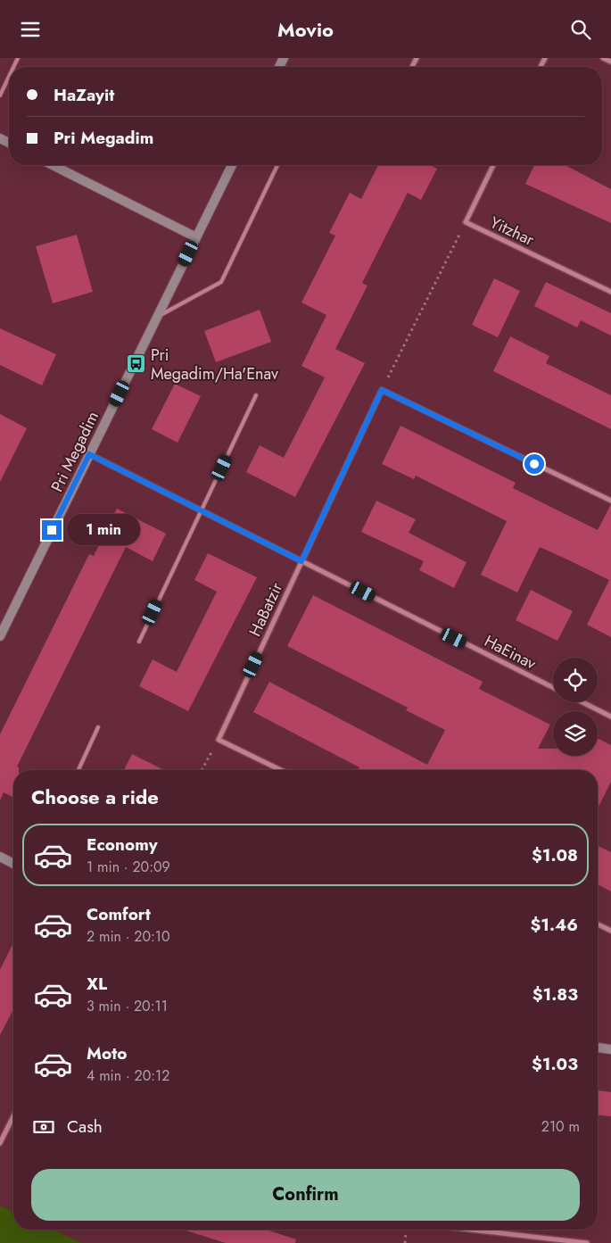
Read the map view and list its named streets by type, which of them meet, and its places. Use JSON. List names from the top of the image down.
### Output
{
  "streets": {
    "street": [
      "Yitzhar",
      "Pri Megadim",
      "HaBatzir",
      "HaEinav"
    ]
  },
  "crossings": [
    ["Pri Megadim", "HaEinav"],
    ["HaBatzir", "HaEinav"]
  ],
  "places": {
    "bus stop": ["Pri Megadim/Ha'Enav"]
  },
  "page": {
    "header": "Movio",
    "banner": ["HaZayit", "Pri Megadim"],
    "bubble": "1 min",
    "heading": "Choose a ride",
    "list": [
      {
        "name": "Economy",
        "note": "1 min · 20:09",
        "value": "$1.08"
      },
      {
        "name": "Comfort",
        "note": "2 min · 20:10",
        "value": "$1.46"
      },
      {
        "name": "XL",
        "note": "3 min · 20:11",
        "value": "$1.83"
      },
      {
        "name": "Moto",
        "note": "4 min · 20:12",
        "value": "$1.03"
      }
    ],
    "pay": ["Cash", "210 m"],
    "buttons": "Confirm"
  }
}
